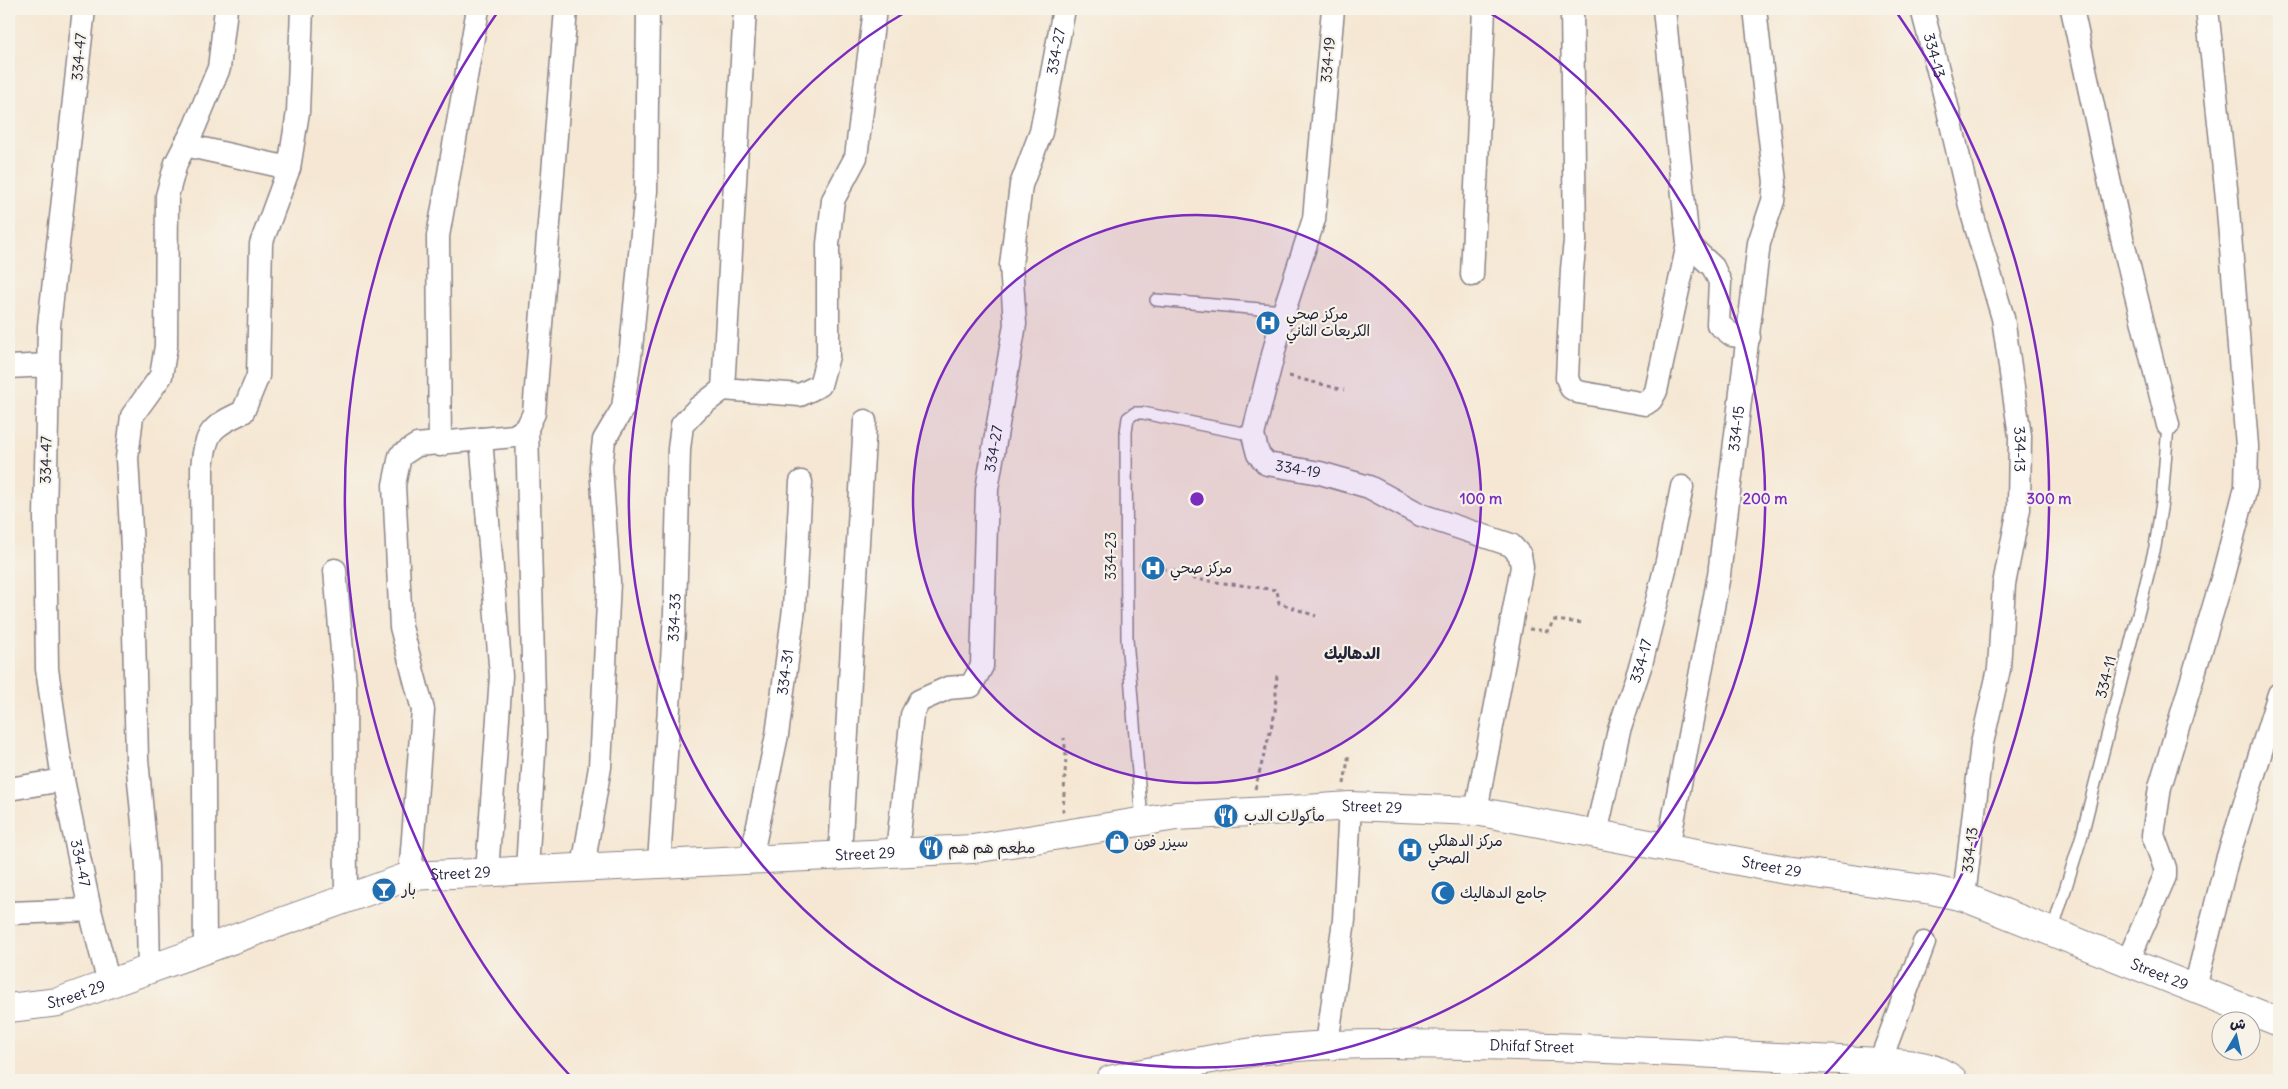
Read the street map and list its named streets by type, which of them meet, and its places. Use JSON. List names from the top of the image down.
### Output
{
  "streets": {
    "street": [
      "334-27",
      "334-13",
      "334-47",
      "334-19",
      "334-15",
      "334-33",
      "334-17",
      "334-31",
      "Street 29",
      "Dhifaf Street"
    ],
    "lane": ["334-23", "334-11"]
  },
  "crossings": [
    ["334-27", "Street 29"],
    ["334-13", "Street 29"],
    ["334-47", "Street 29"],
    ["334-19", "334-23"],
    ["334-19", "Street 29"],
    ["334-15", "Street 29"],
    ["334-23", "Street 29"],
    ["334-33", "Street 29"],
    ["334-17", "Street 29"],
    ["334-31", "Street 29"],
    ["334-11", "Street 29"]
  ],
  "districts": ["الدهاليك"],
  "places": {
    "hospital": ["مركز صحي الكريعات الثاني", "مركز صحي", "مركز الدهلكي الصحي"],
    "restaurant": ["مأكولات الدب", "مطعم هم هم"],
    "shop": ["سيزر فون"],
    "bar": ["بار"],
    "mosque": ["جامع الدهاليك"]
  },
  "north": "top",
  "rings": ["100 m", "200 m", "300 m"]
}
